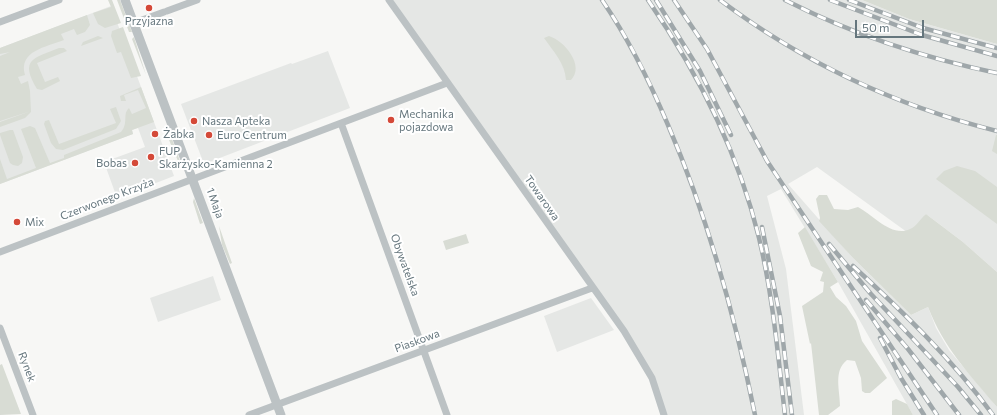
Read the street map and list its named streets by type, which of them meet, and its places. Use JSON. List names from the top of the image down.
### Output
{
  "streets": {
    "street": [
      "Towarowa",
      "Czerwonego Krzyża",
      "1 Maja",
      "Obywatelska",
      "Piaskowa",
      "Rynek"
    ]
  },
  "crossings": [
    ["Towarowa", "Czerwonego Krzyża"],
    ["Towarowa", "Piaskowa"],
    ["Czerwonego Krzyża", "1 Maja"],
    ["Czerwonego Krzyża", "Obywatelska"],
    ["1 Maja", "Piaskowa"],
    ["Obywatelska", "Piaskowa"]
  ],
  "places": [
    "Przyjazna",
    "Mechanika pojazdowa",
    "Nasza Apteka",
    "Żabka",
    "Euro Centrum",
    "FUP Skarżysko-Kamienna 2",
    "Bobas",
    "Mix"
  ],
  "scale_bar": "50 m"
}
